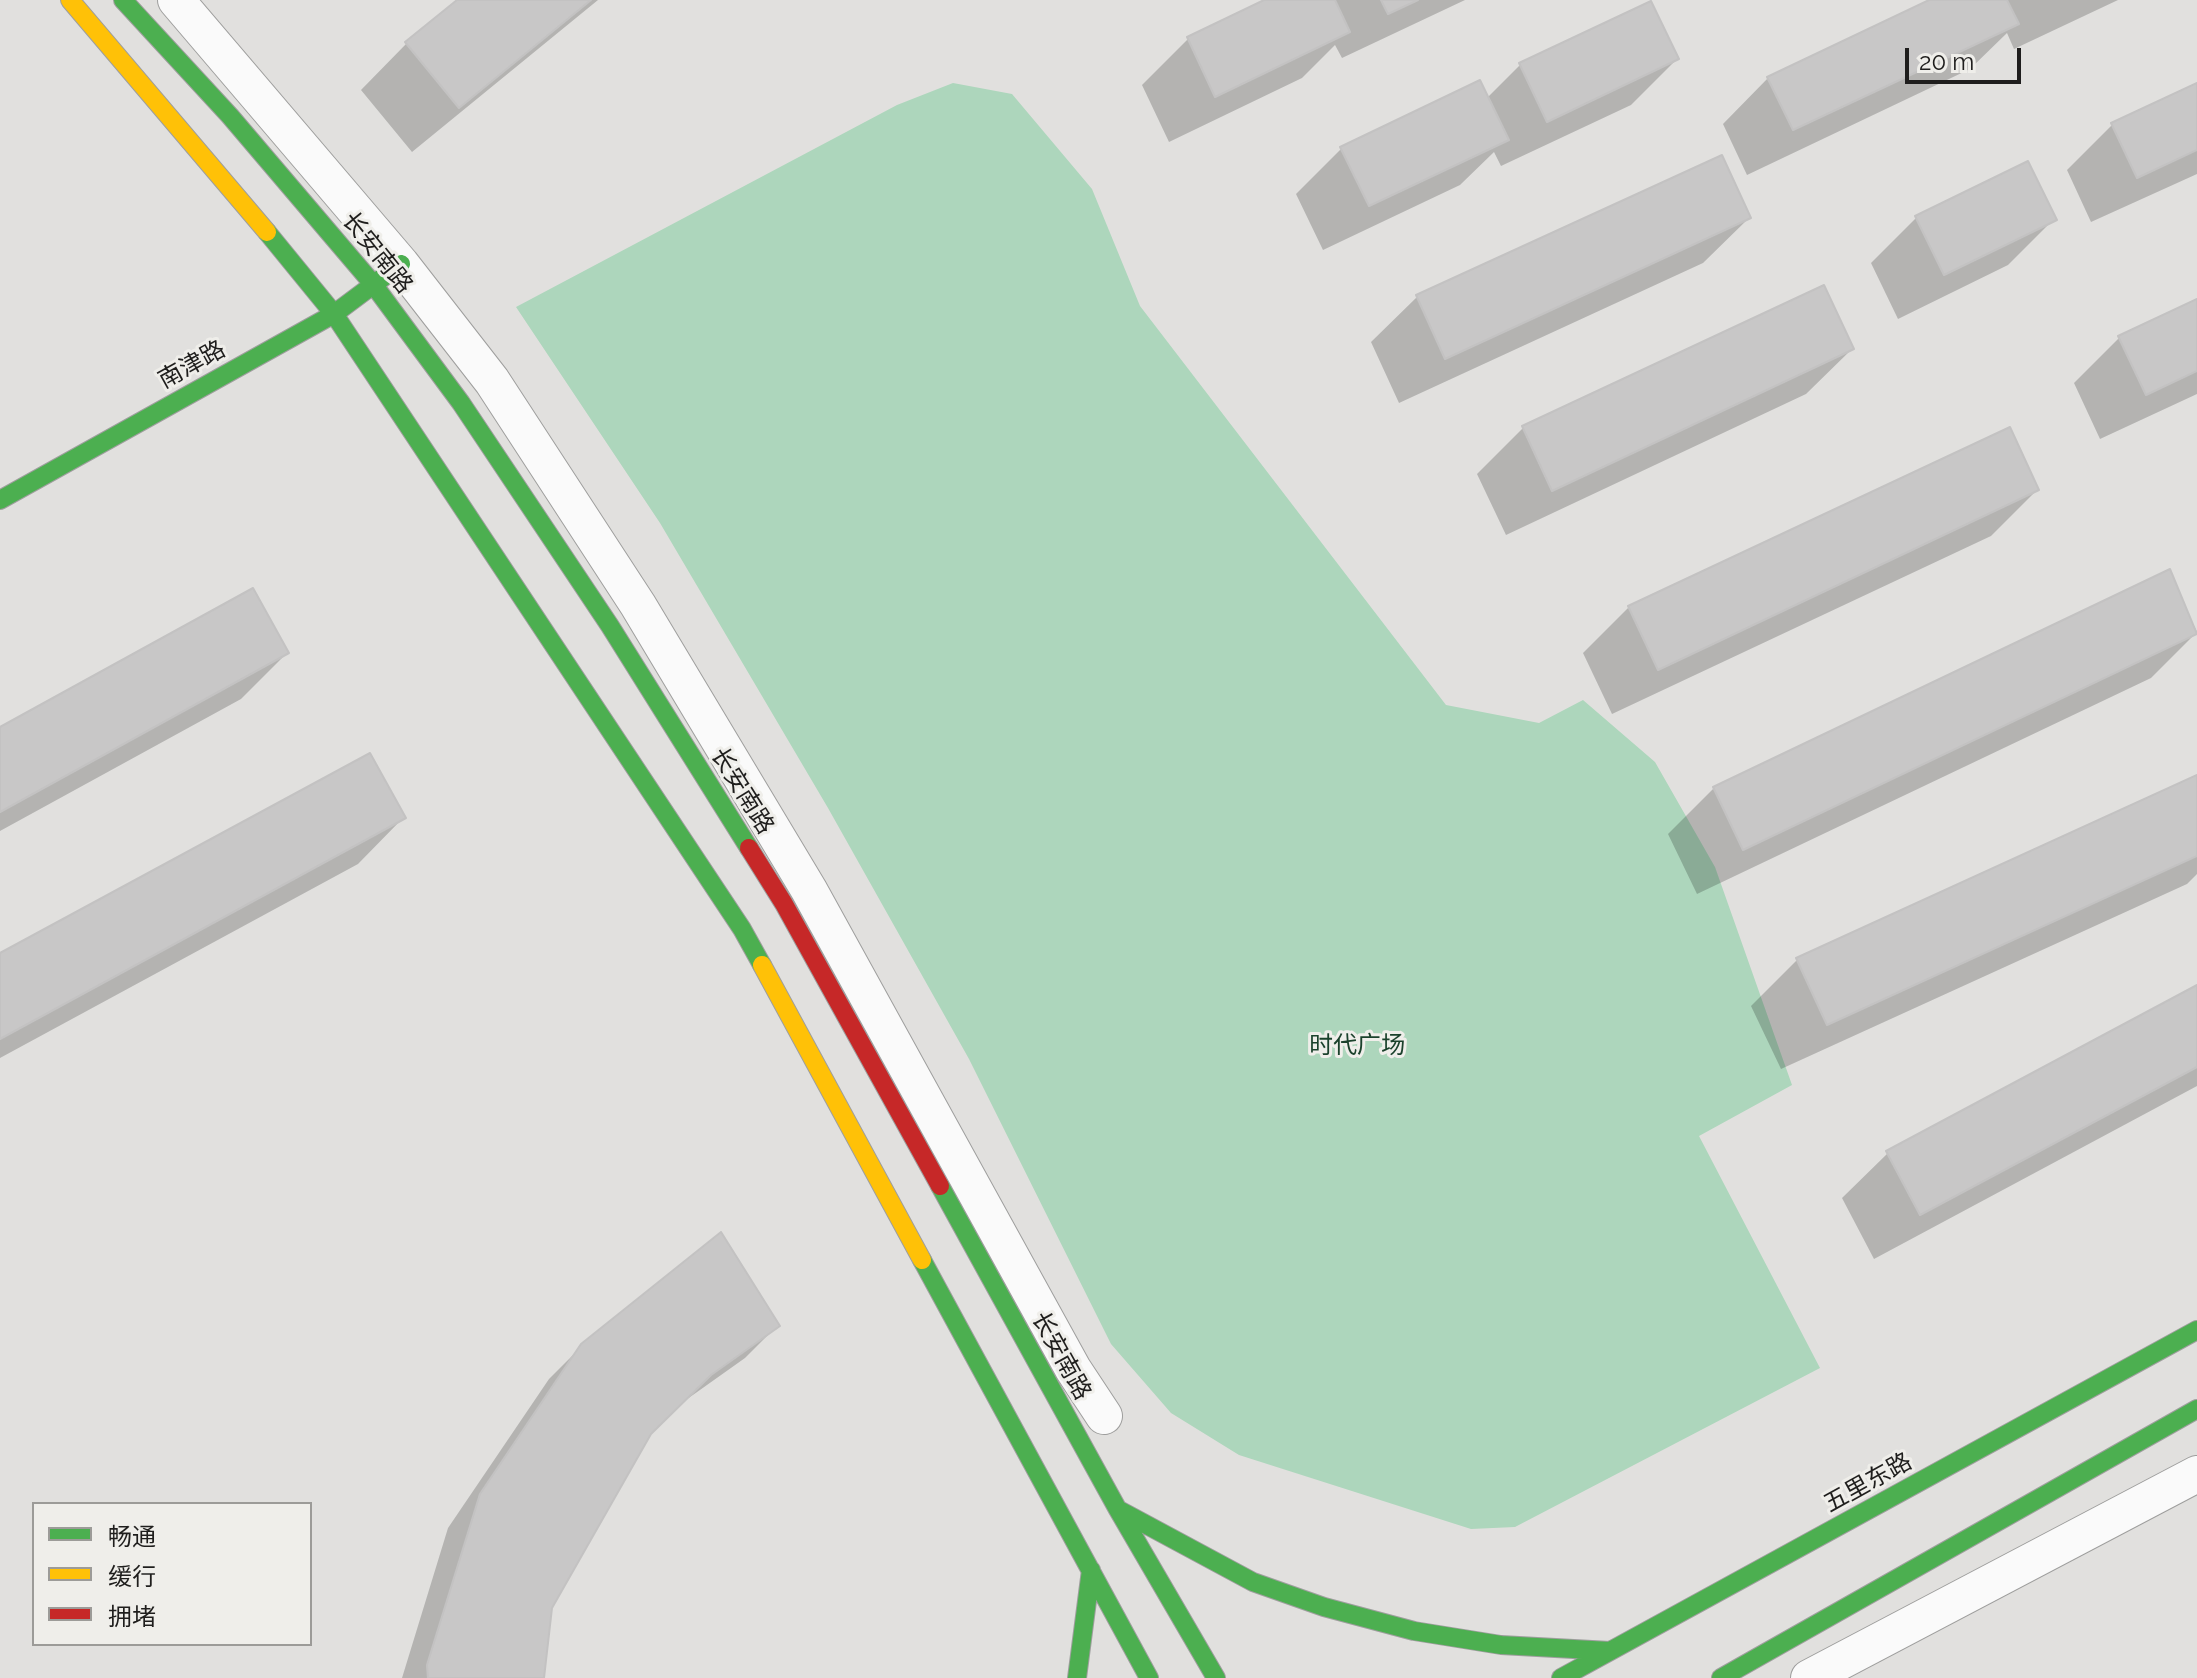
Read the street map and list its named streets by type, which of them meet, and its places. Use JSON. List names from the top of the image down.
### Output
{
  "streets": {
    "main road": ["长安南路", "南津路", "五里东路"]
  },
  "crossings": [
    ["长安南路", "南津路"]
  ],
  "parks": ["时代广场"],
  "legend": ["畅通", "缓行", "拥堵"],
  "scale_bar": "20 m"
}
